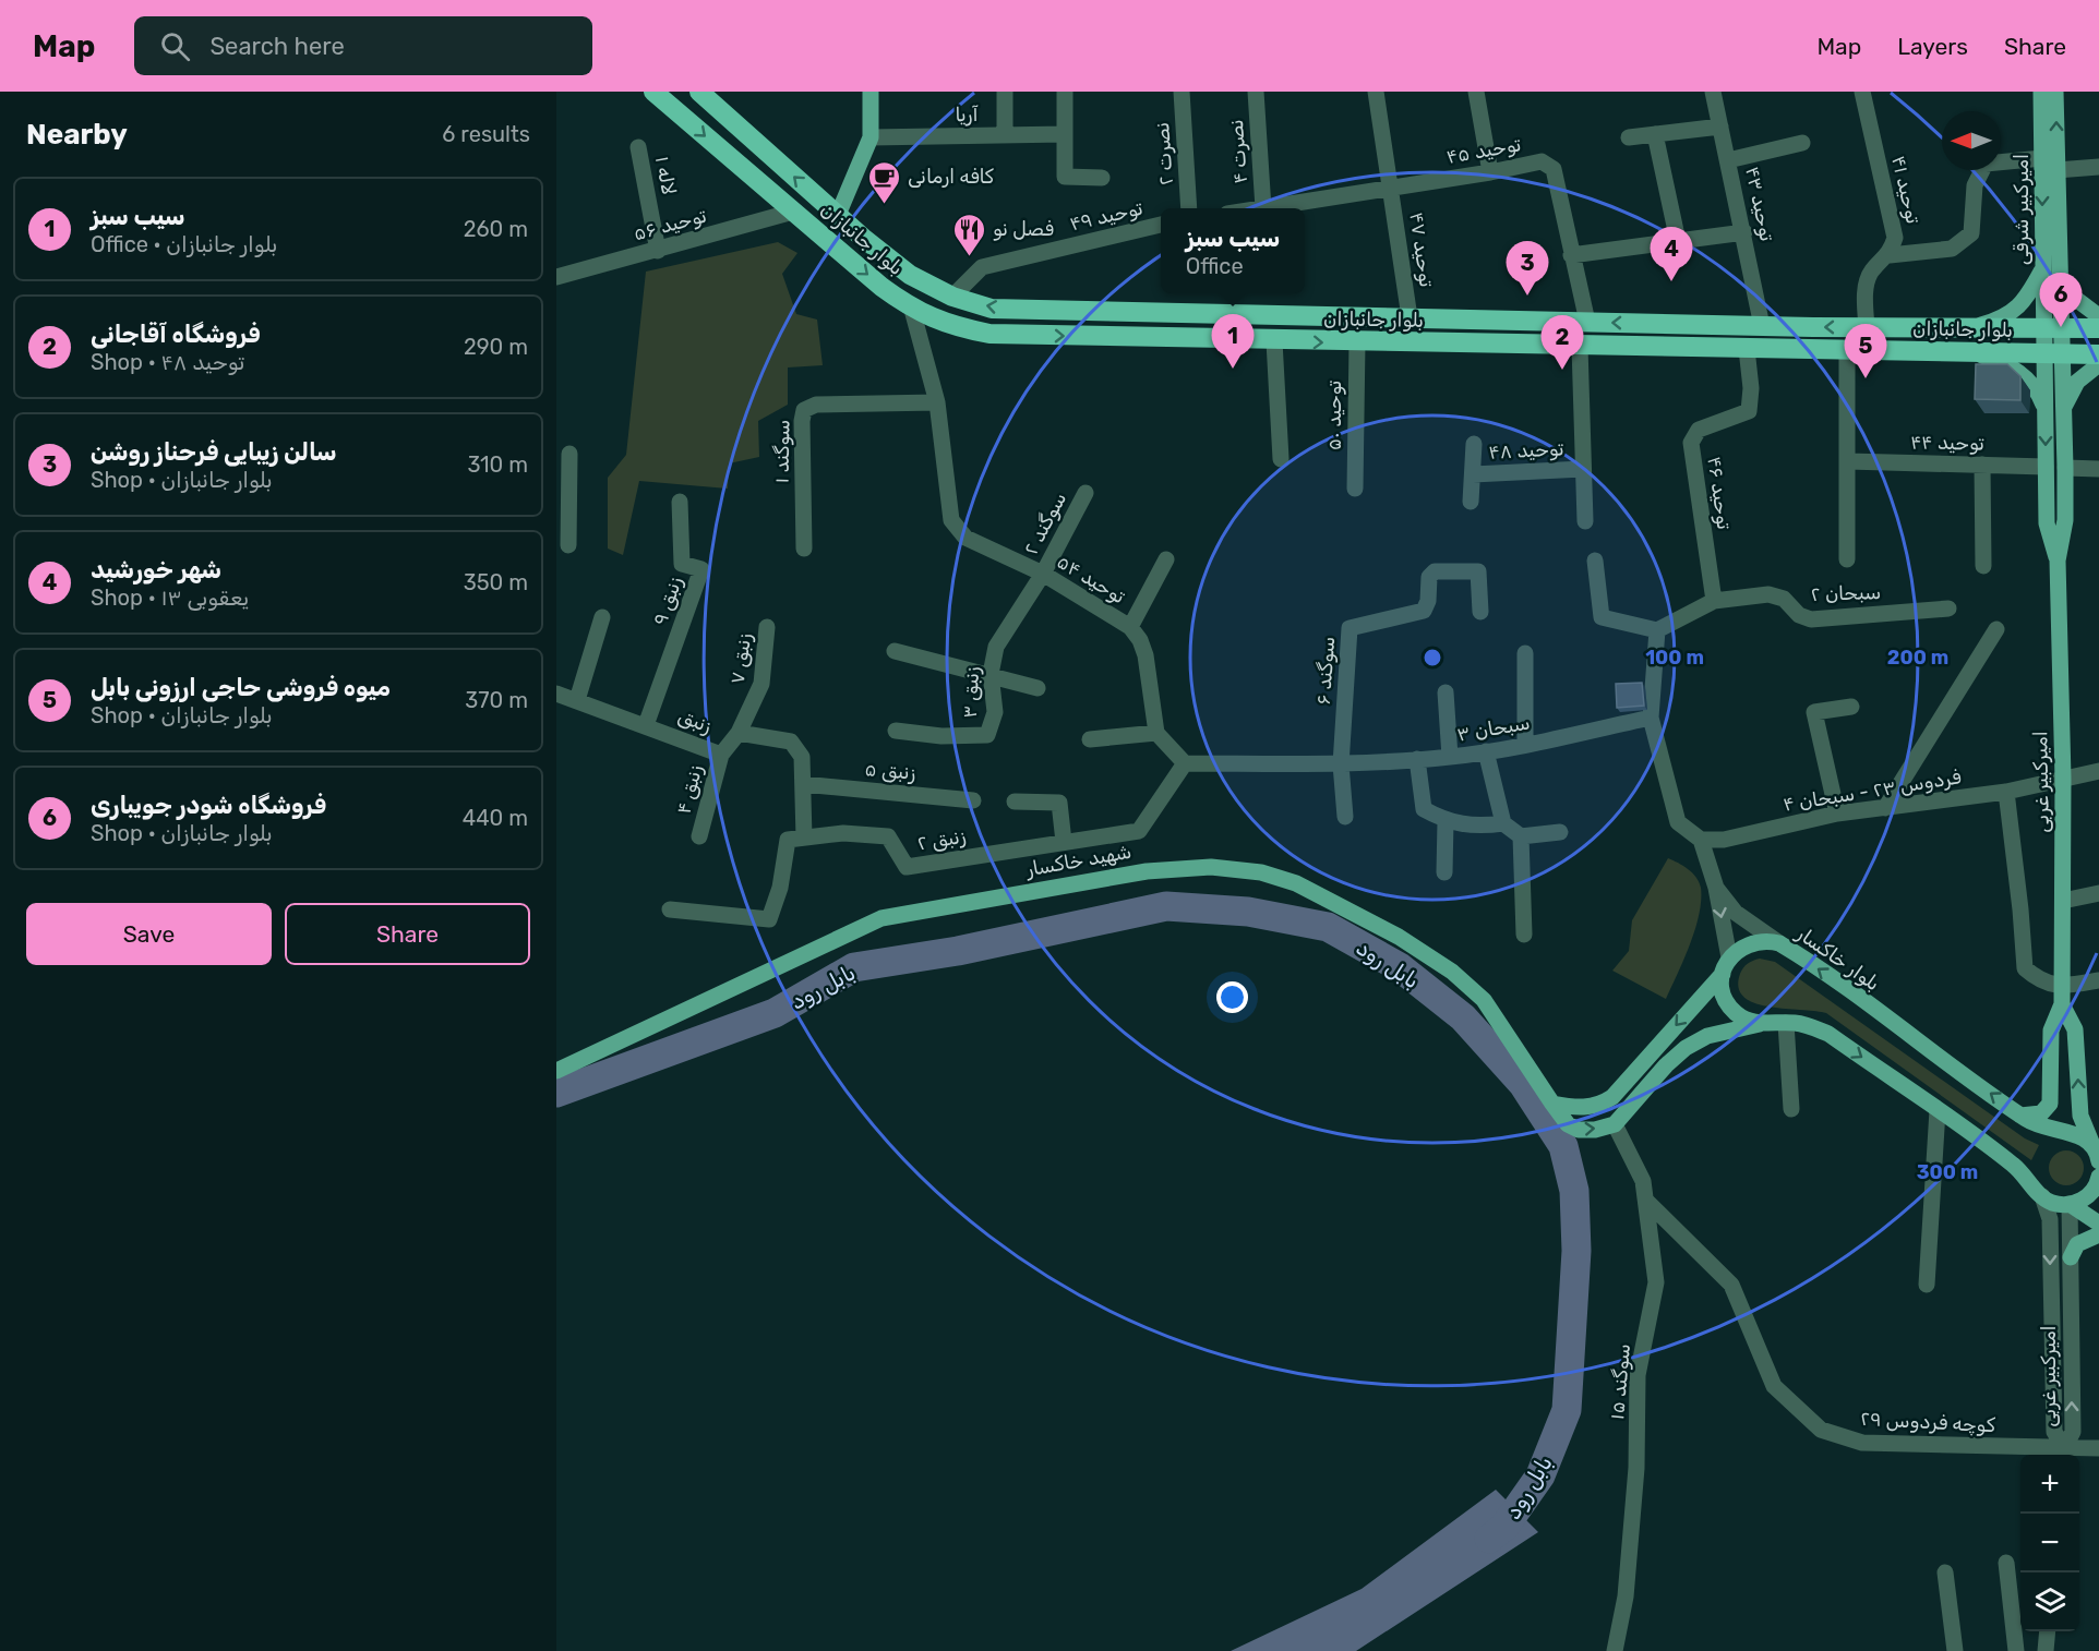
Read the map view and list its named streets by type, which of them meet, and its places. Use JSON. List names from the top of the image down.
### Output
{
  "streets": {
    "highway": ["بلوار جانبازان"],
    "main road": [
      "امیرکبیر شرقی",
      "امیرکبیر غربی",
      "شهید خاکسار",
      "بلوار خاکسار"
    ],
    "street": [
      "آریا",
      "توحید ۴۵",
      "نصرت ۴",
      "نصرت ۲",
      "لاله ۱",
      "توحید ۴۱",
      "توحید ۴۳",
      "توحید ۴۹",
      "توحید ۵۶",
      "توحید ۴۷",
      "توحید ۵۰",
      "توحید ۴۴",
      "توحید ۴۸",
      "سوگند ۱",
      "توحید ۴۶",
      "سوگند ۲",
      "توحید ۵۴",
      "سبحان ۲",
      "زنبق ۹",
      "زنبق ۷",
      "سوگند ۶",
      "زنبق ۳",
      "زنبق",
      "سبحان ۳",
      "زنبق ۵",
      "زنبق ۴",
      "فردوس ۲۳ - سبحان ۴",
      "زنبق ۲",
      "سوگند ۱۵",
      "کوچه فردوس ۲۹"
    ]
  },
  "crossings": [
    ["توحید ۴۵", "نصرت ۴"],
    ["توحید ۴۵", "بلوار جانبازان"],
    ["توحید ۴۵", "توحید ۴۷"],
    ["لاله ۱", "توحید ۵۶"],
    ["توحید ۴۳", "بلوار جانبازان"],
    ["امیرکبیر شرقی", "بلوار جانبازان"],
    ["امیرکبیر شرقی", "امیرکبیر غربی"],
    ["توحید ۴۹", "بلوار جانبازان"],
    ["توحید ۵۶", "بلوار جانبازان"],
    ["بلوار جانبازان", "توحید ۴۷"],
    ["بلوار جانبازان", "توحید ۵۰"],
    ["بلوار جانبازان", "توحید ۴۸"],
    ["بلوار جانبازان", "توحید ۴۶"],
    ["بلوار جانبازان", "توحید ۵۴"],
    ["بلوار جانبازان", "امیرکبیر غربی"],
    ["توحید ۴۴", "امیرکبیر غربی"],
    ["سوگند ۱", "توحید ۵۴"],
    ["توحید ۴۶", "سبحان ۲"],
    ["سوگند ۲", "توحید ۵۴"],
    ["سوگند ۲", "زنبق ۳"],
    ["توحید ۵۴", "زنبق ۳"],
    ["زنبق ۹", "زنبق"],
    ["زنبق ۷", "زنبق"],
    ["سوگند ۶", "سبحان ۳"],
    ["زنبق", "زنبق ۵"],
    ["زنبق", "زنبق ۴"],
    ["زنبق", "زنبق ۲"],
    ["امیرکبیر غربی", "فردوس ۲۳ - سبحان ۴"],
    ["امیرکبیر غربی", "بلوار خاکسار"],
    ["امیرکبیر غربی", "کوچه فردوس ۲۹"],
    ["شهید خاکسار", "سوگند ۱۵"],
    ["سوگند ۱۵", "کوچه فردوس ۲۹"]
  ],
  "water": ["بابل رود"],
  "places": {
    "cafe": ["کافه ارمانی"],
    "restaurant": ["فصل نو"]
  },
  "north": "left",
  "page": {
    "header": "Map",
    "search": "Search here",
    "nav": ["Map", "Layers", "Share"],
    "heading": ["Nearby", "6 results"],
    "list": [
      {
        "mark": "1",
        "name": "سیب سبز",
        "note": "Office · بلوار جانبازان",
        "value": "260 m"
      },
      {
        "mark": "2",
        "name": "فروشگاه آقاجانی",
        "note": "Shop · توحید ۴۸",
        "value": "290 m"
      },
      {
        "mark": "3",
        "name": "سالن زیبایی فرحناز روشن",
        "note": "Shop · بلوار جانبازان",
        "value": "310 m"
      },
      {
        "mark": "4",
        "name": "شهر خورشید",
        "note": "Shop · یعقوبی ۱۳",
        "value": "350 m"
      },
      {
        "mark": "5",
        "name": "میوه فروشی حاجی ارزونی بابل",
        "note": "Shop · بلوار جانبازان",
        "value": "370 m"
      },
      {
        "mark": "6",
        "name": "فروشگاه شودر جویباری",
        "note": "Shop · بلوار جانبازان",
        "value": "440 m"
      }
    ],
    "popup": ["سیب سبز", "Office"],
    "pins": [
      "4",
      "3",
      "6",
      "1",
      "2",
      "5"
    ],
    "buttons": ["Save", "Share"],
    "map_buttons": ["+", "−"]
  },
  "rings": ["100 m", "200 m", "300 m"]
}
